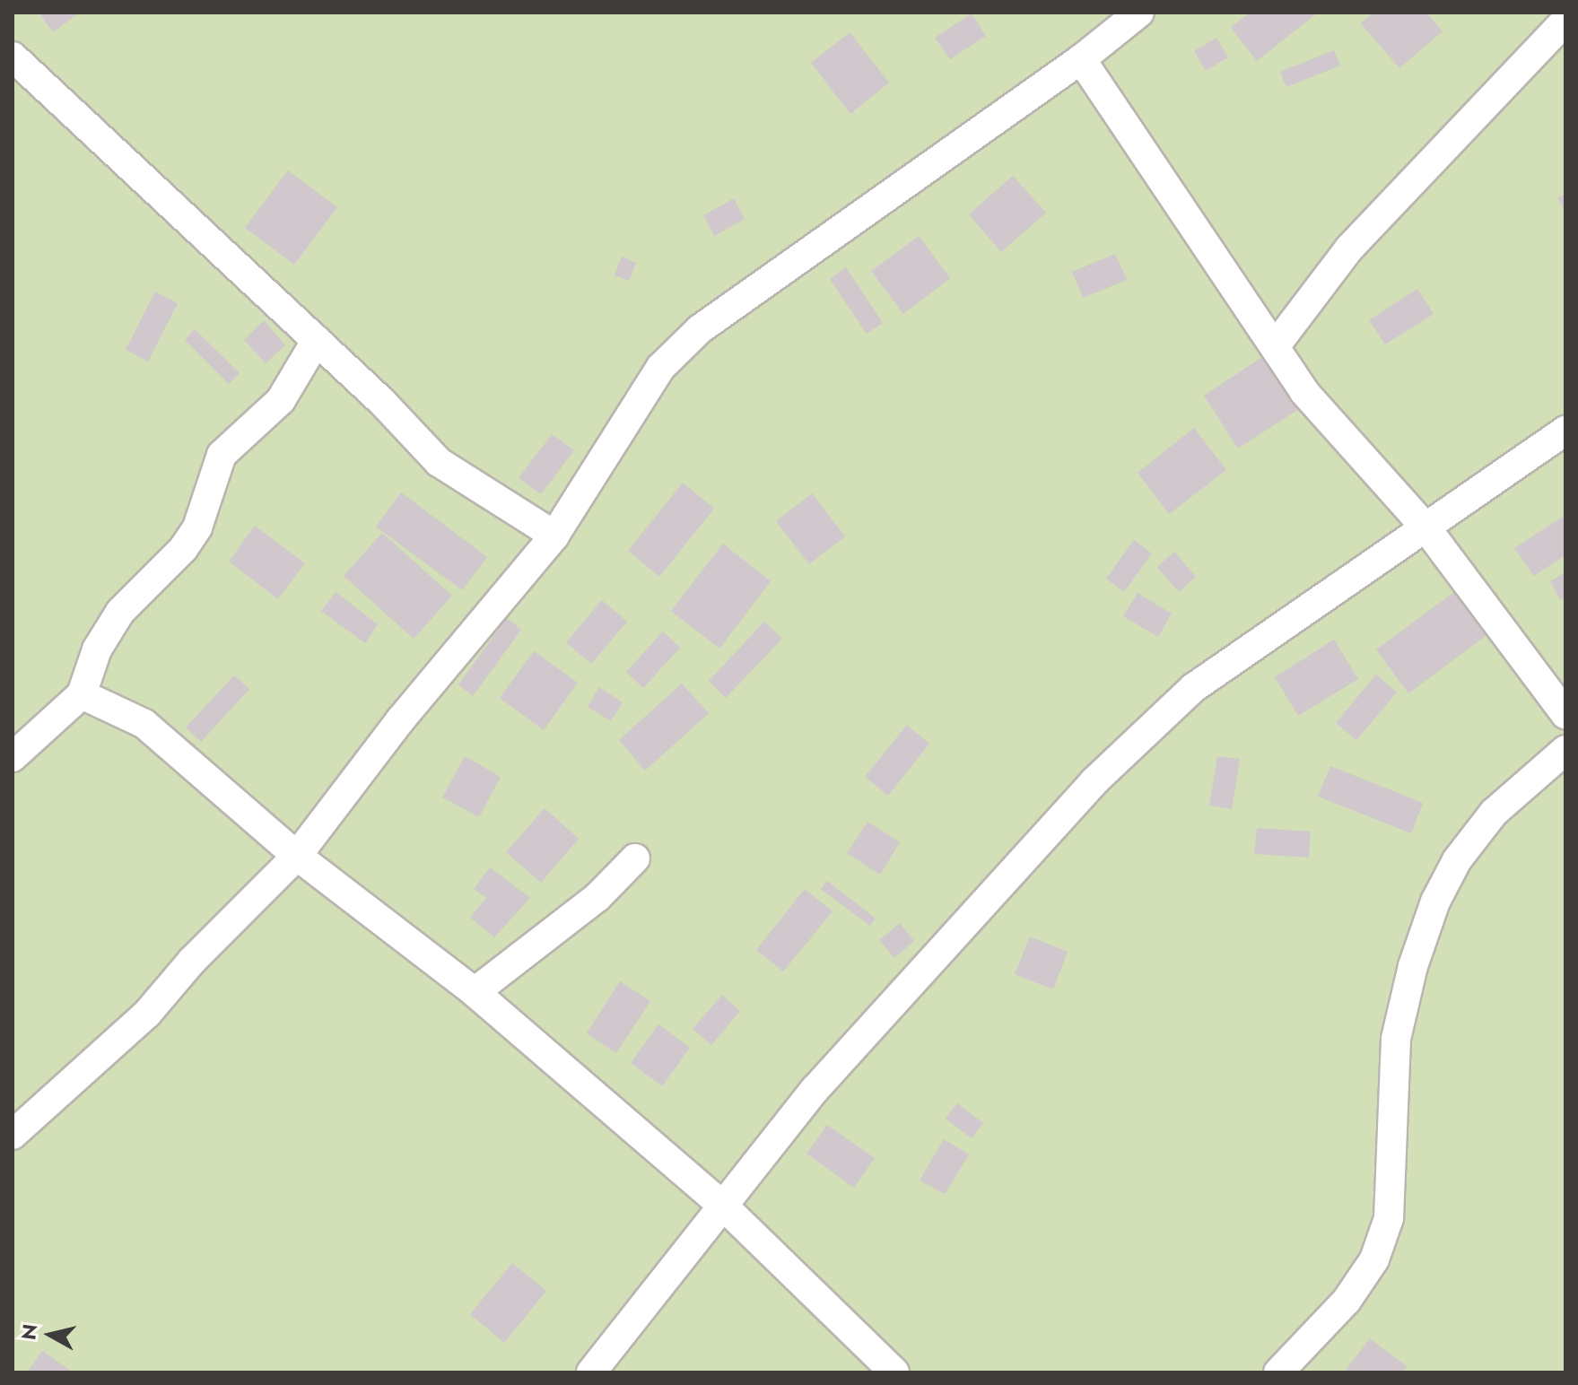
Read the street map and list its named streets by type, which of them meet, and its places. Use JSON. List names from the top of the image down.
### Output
{
  "north": "left"
}
